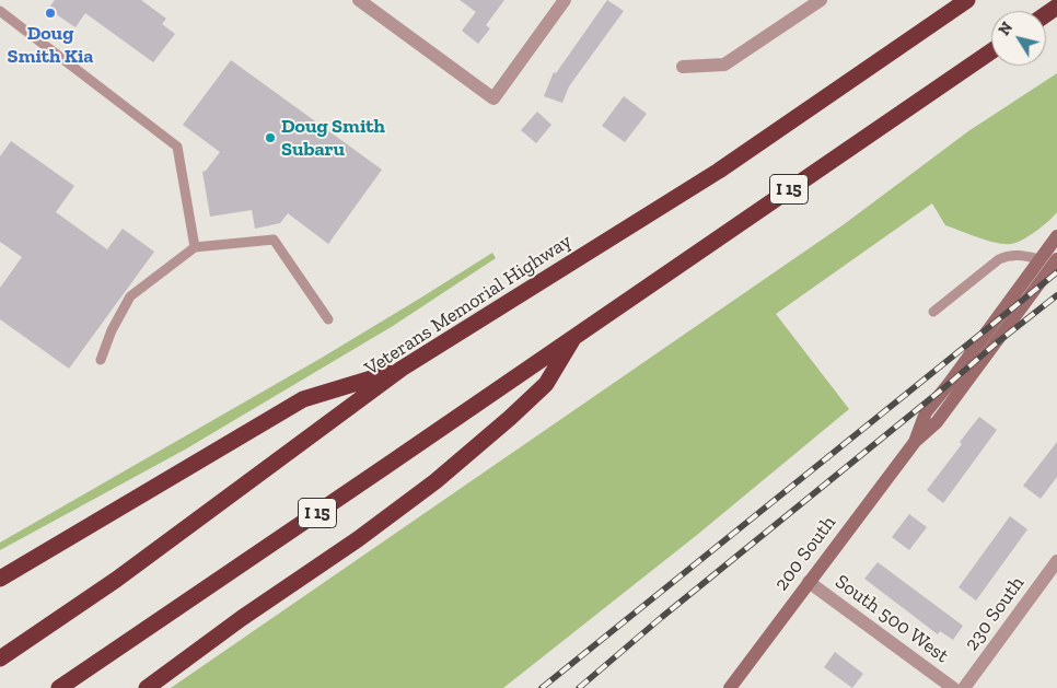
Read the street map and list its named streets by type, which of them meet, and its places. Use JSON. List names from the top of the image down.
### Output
{
  "streets": {
    "highway": ["I 15", "Veterans Memorial Highway"],
    "street": ["200 South", "230 South", "South 500 West"]
  },
  "crossings": [
    ["200 South", "South 500 West"]
  ],
  "places": ["Doug Smith Kia", "Doug Smith Subaru"],
  "north": "top left"
}
